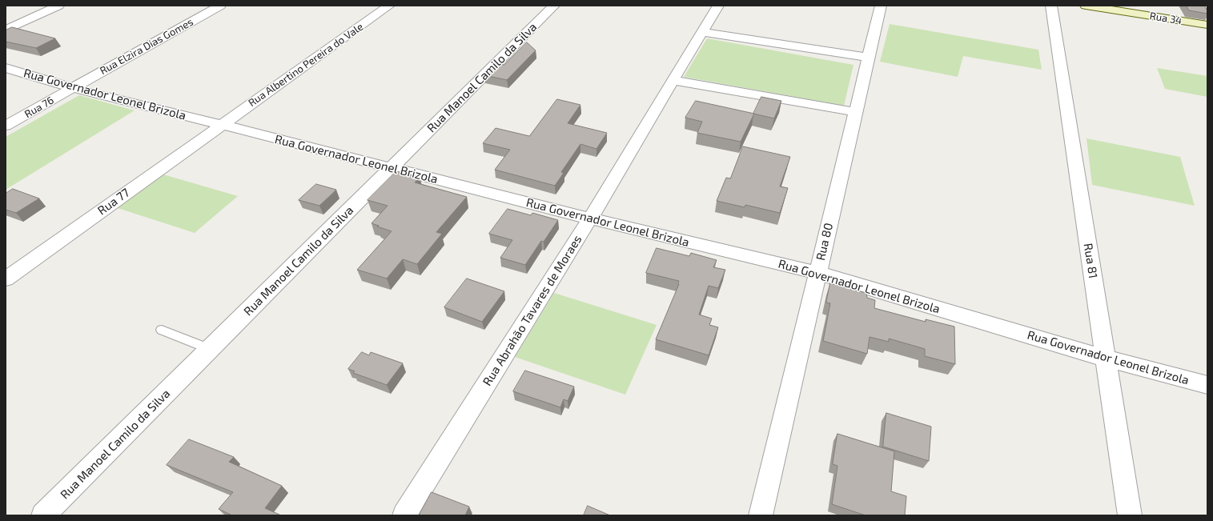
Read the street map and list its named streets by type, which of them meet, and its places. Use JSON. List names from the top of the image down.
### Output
{
  "streets": {
    "street": [
      "Rua 34",
      "Rua Elzira Dias Gomes",
      "Rua Albertino Pereira do Vale",
      "Rua Manoel Camilo da Silva",
      "Rua Governador Leonel Brizola",
      "Rua 76",
      "Rua 77",
      "Rua 80",
      "Rua 81",
      "Rua Abrahão Tavares de Moraes"
    ]
  },
  "crossings": [
    ["Rua Elzira Dias Gomes", "Rua Governador Leonel Brizola"],
    ["Rua Elzira Dias Gomes", "Rua 76"],
    ["Rua Albertino Pereira do Vale", "Rua Governador Leonel Brizola"],
    ["Rua Albertino Pereira do Vale", "Rua 77"],
    ["Rua Manoel Camilo da Silva", "Rua Governador Leonel Brizola"],
    ["Rua Governador Leonel Brizola", "Rua 76"],
    ["Rua Governador Leonel Brizola", "Rua 77"],
    ["Rua Governador Leonel Brizola", "Rua 80"],
    ["Rua Governador Leonel Brizola", "Rua 81"],
    ["Rua Governador Leonel Brizola", "Rua Abrahão Tavares de Moraes"]
  ]
}
